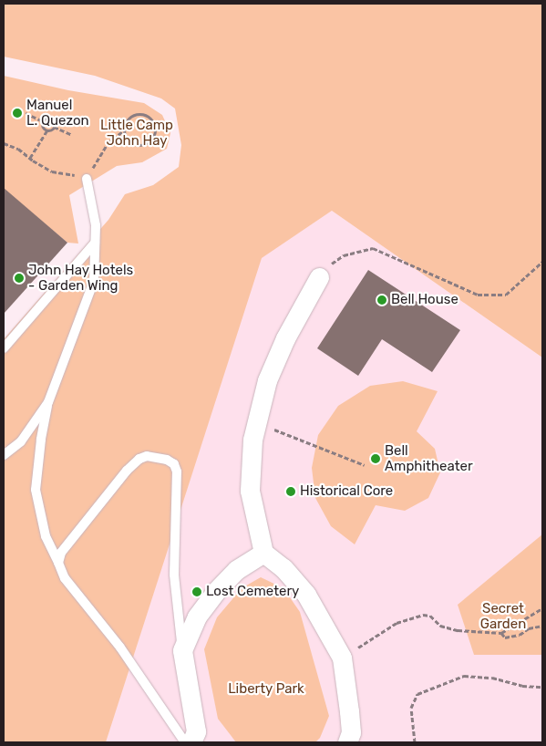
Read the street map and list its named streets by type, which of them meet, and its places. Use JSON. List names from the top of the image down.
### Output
{
  "parks": ["Little Camp John Hay", "Secret Garden", "Liberty Park"],
  "places": [
    "Manuel L. Quezon",
    "John Hay Hotels - Garden Wing",
    "Bell House",
    "Bell Amphitheater",
    "Historical Core",
    "Lost Cemetery"
  ]
}
